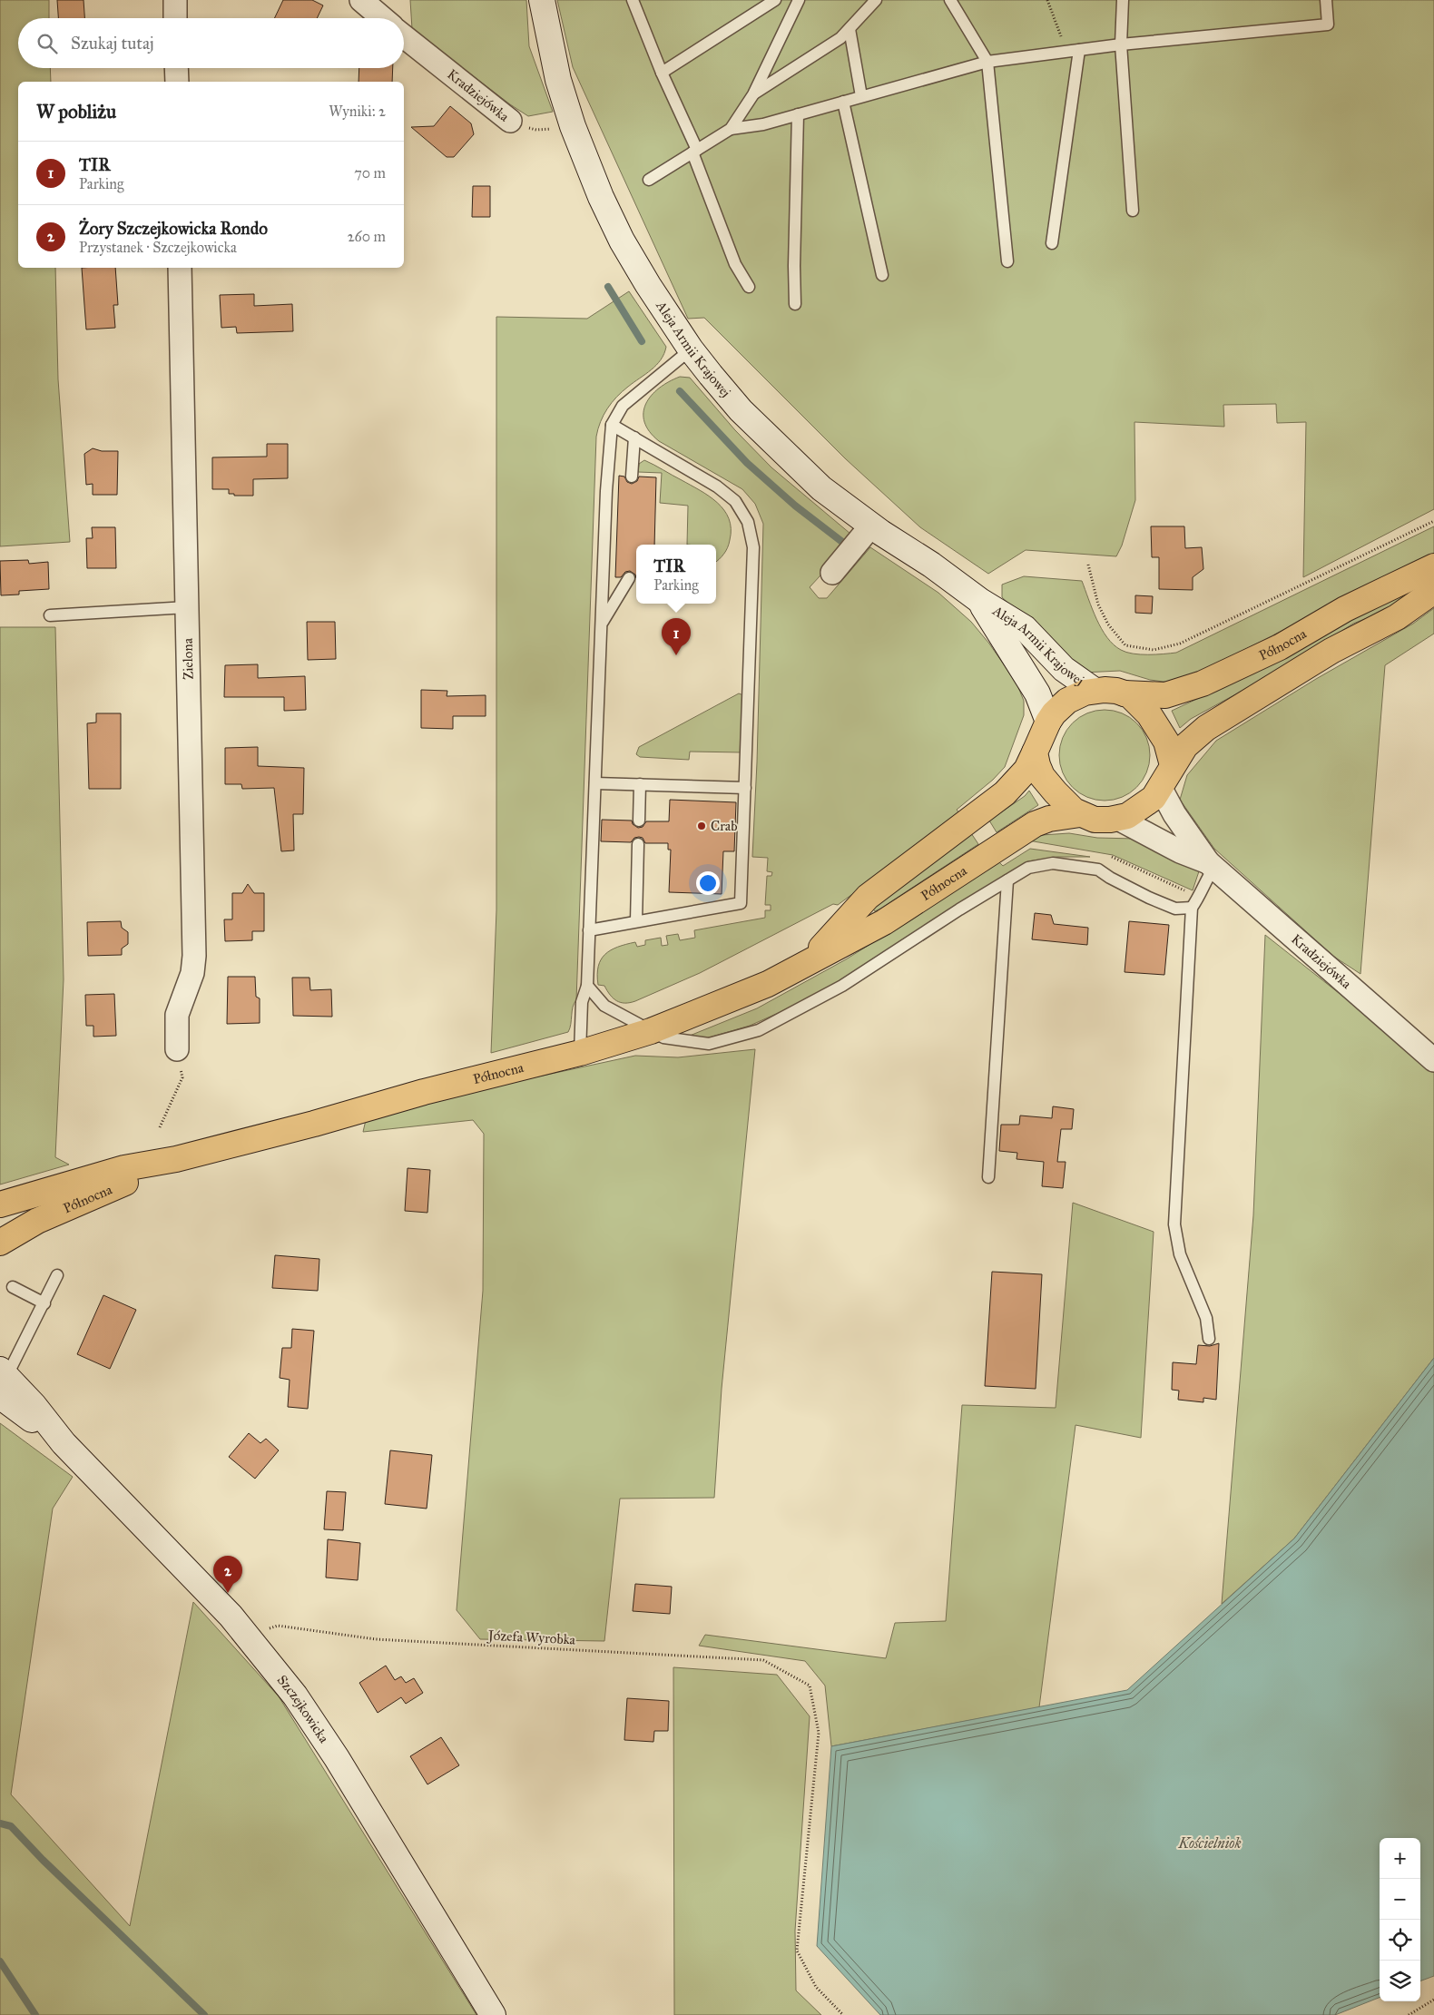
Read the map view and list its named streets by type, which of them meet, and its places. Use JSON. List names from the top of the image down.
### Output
{
  "streets": {
    "main road": ["Aleja Armii Krajowej", "Północna", "Szczejkowicka"],
    "street": ["Kradziejówka", "Zielona"],
    "path": ["Józefa Wyrobka"]
  },
  "crossings": [
    ["Kradziejówka", "Aleja Armii Krajowej"],
    ["Kradziejówka", "Północna"],
    ["Aleja Armii Krajowej", "Północna"],
    ["Józefa Wyrobka", "Szczejkowicka"]
  ],
  "water": ["Kościelniok"],
  "places": ["Crab"],
  "page": {
    "search": "Szukaj tutaj",
    "heading": ["W pobliżu", "Wyniki: 2"],
    "list": [
      {
        "mark": "1",
        "name": "TIR",
        "note": "Parking",
        "value": "70 m"
      },
      {
        "mark": "2",
        "name": "Żory Szczejkowicka Rondo",
        "note": "Przystanek · Szczejkowicka",
        "value": "260 m"
      }
    ],
    "popup": ["TIR", "Parking"],
    "pins": ["1", "2"],
    "map_buttons": ["+", "−"]
  }
}
